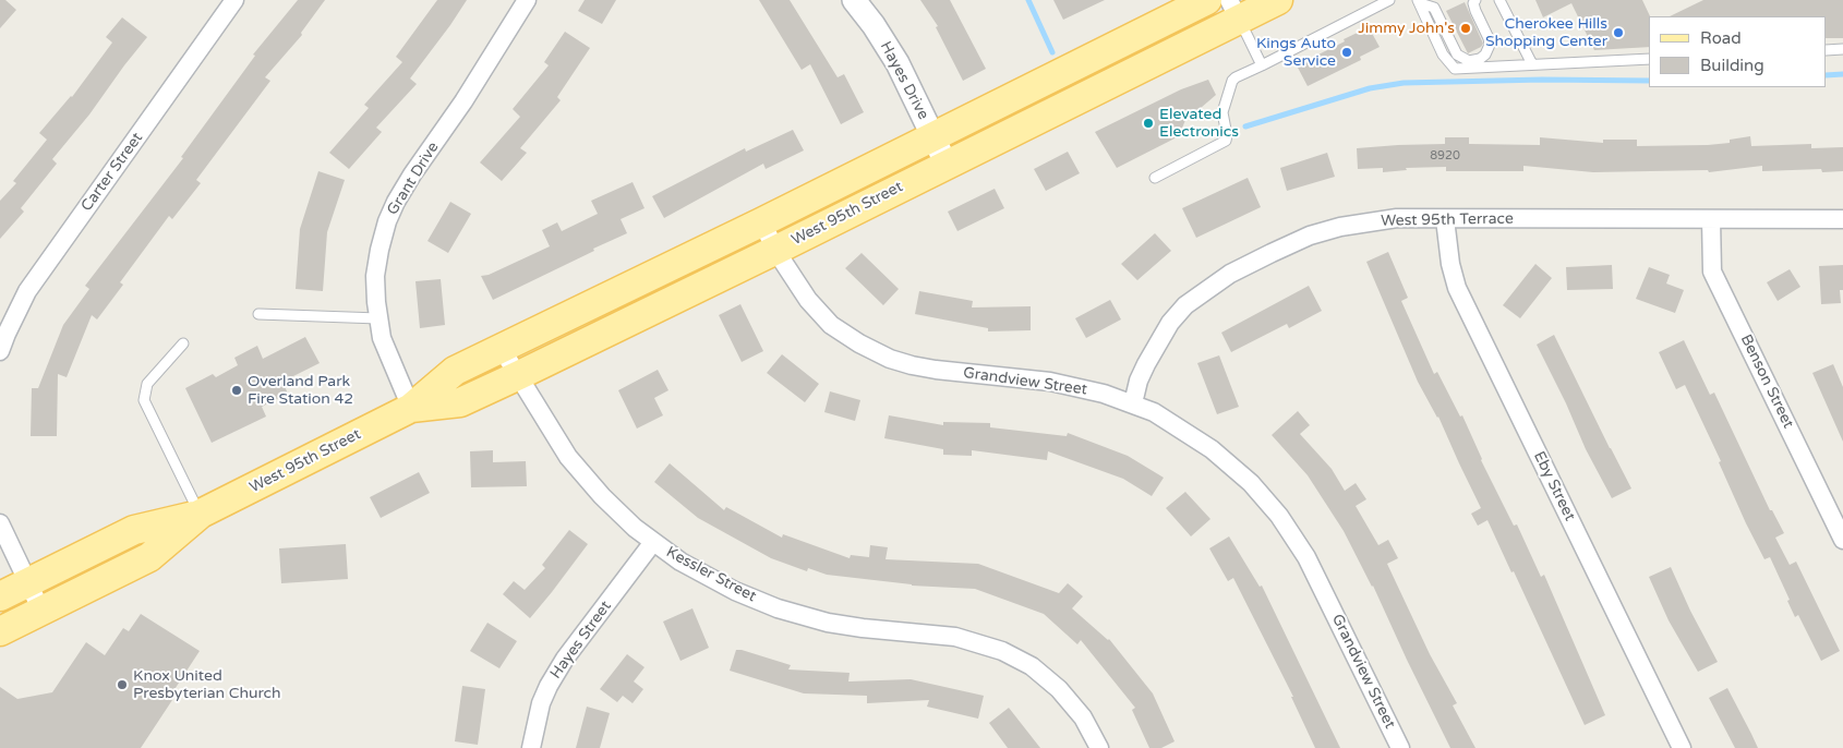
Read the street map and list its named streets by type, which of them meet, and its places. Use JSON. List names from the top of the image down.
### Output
{
  "streets": {
    "main road": ["West 95th Street"],
    "street": [
      "Hayes Drive",
      "Carter Street",
      "Grant Drive",
      "West 95th Terrace",
      "Grandview Street",
      "Benson Street",
      "Eby Street",
      "Kessler Street",
      "Hayes Street"
    ]
  },
  "crossings": [
    ["Hayes Drive", "West 95th Street"],
    ["Grant Drive", "West 95th Street"],
    ["West 95th Street", "Grandview Street"],
    ["West 95th Street", "Kessler Street"],
    ["West 95th Terrace", "Grandview Street"],
    ["West 95th Terrace", "Benson Street"],
    ["West 95th Terrace", "Eby Street"],
    ["Kessler Street", "Hayes Street"]
  ],
  "places": [
    "Jimmy John's",
    "Cherokee Hills Shopping Center",
    "Kings Auto Service",
    "Elevated Electronics",
    "Overland Park Fire Station 42",
    "Knox United Presbyterian Church"
  ],
  "house_numbers": ["8920"],
  "legend": ["Road", "Building"]
}
